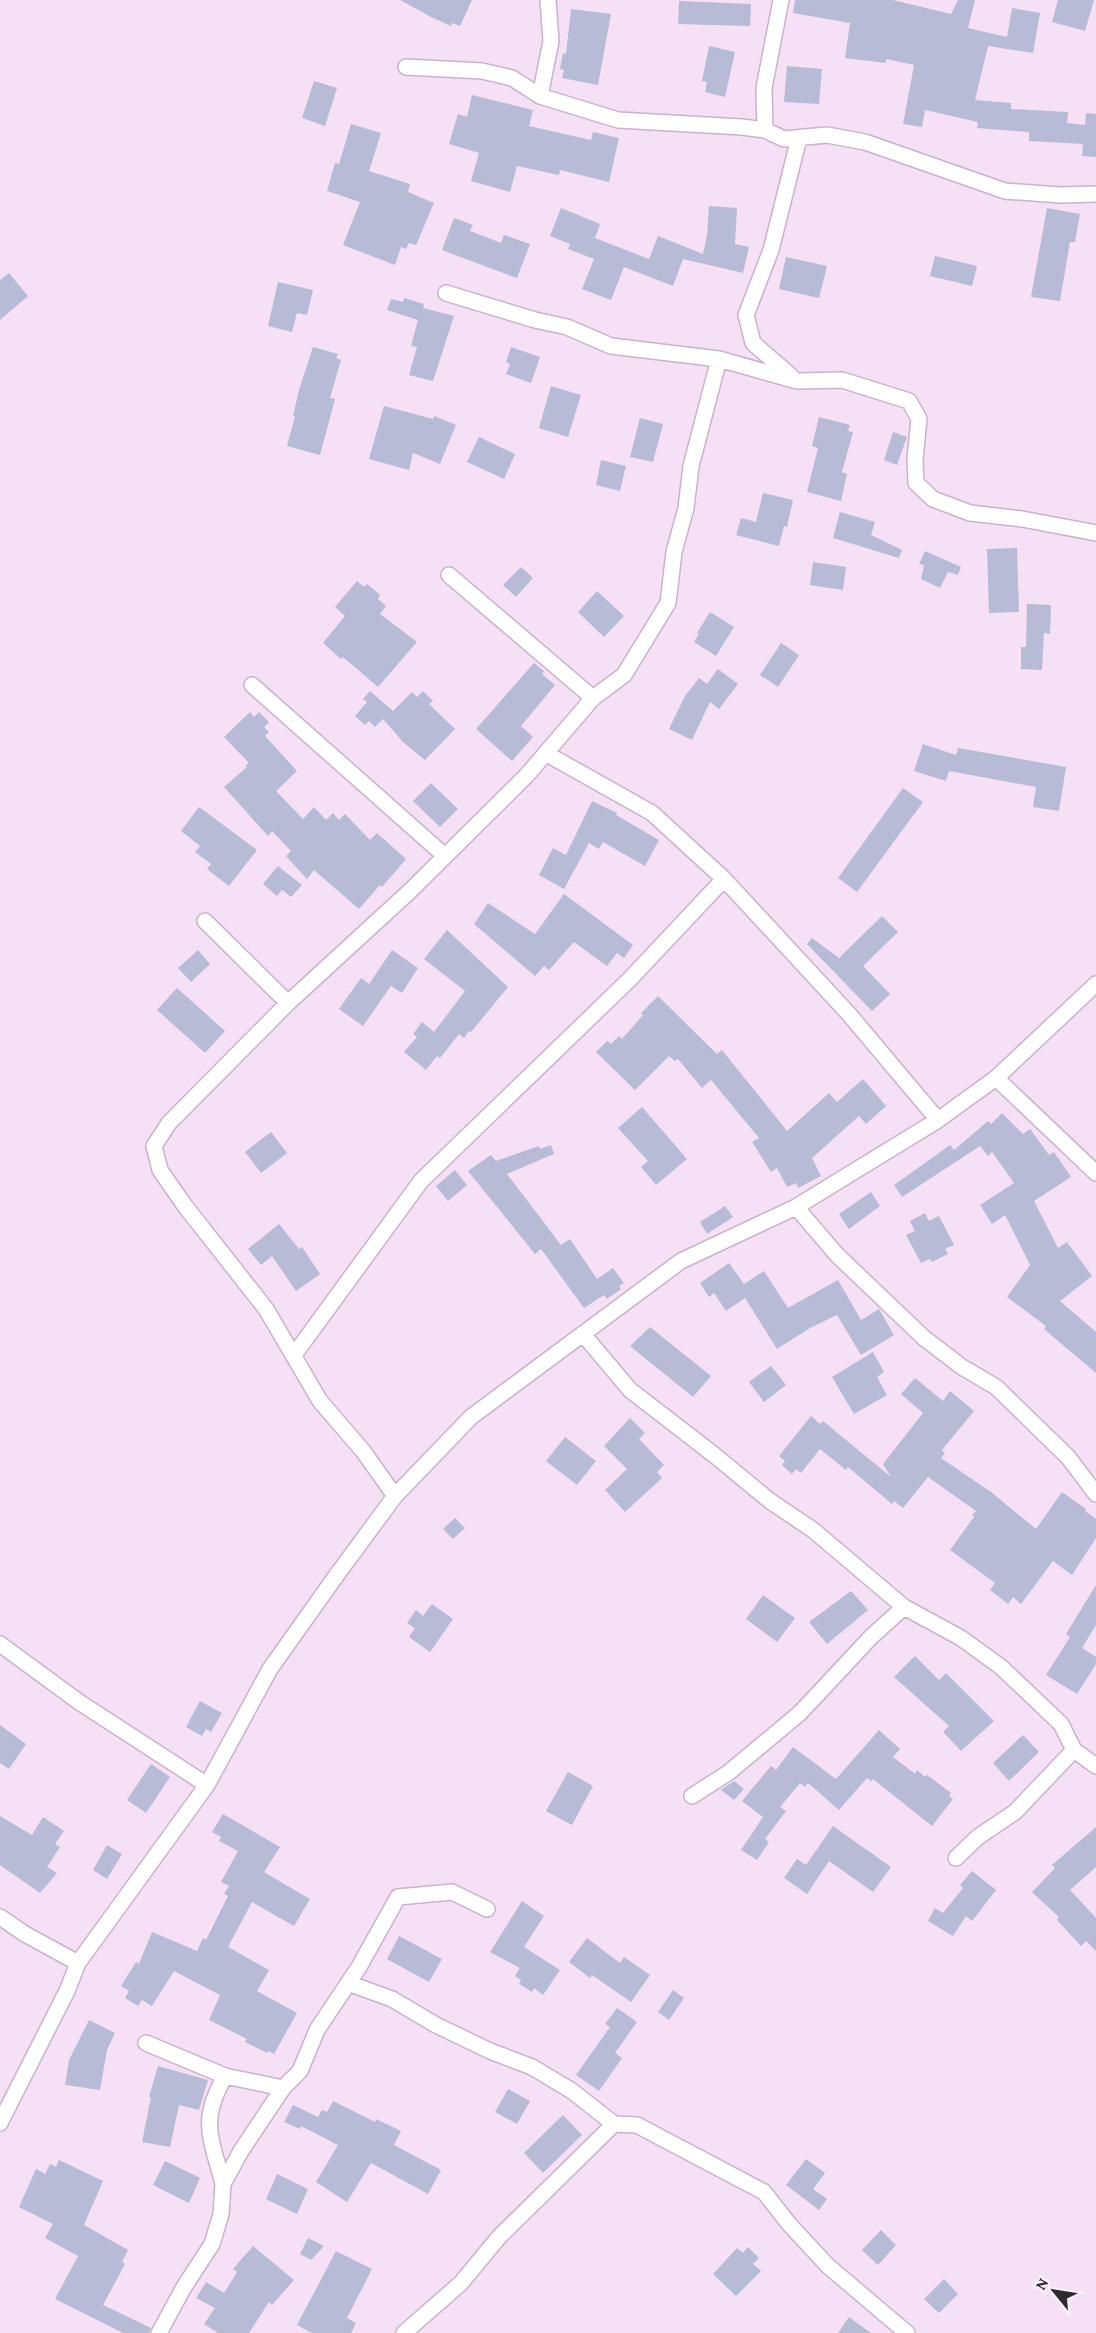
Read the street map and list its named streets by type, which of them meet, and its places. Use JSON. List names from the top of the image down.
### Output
{
  "north": "top left"
}
